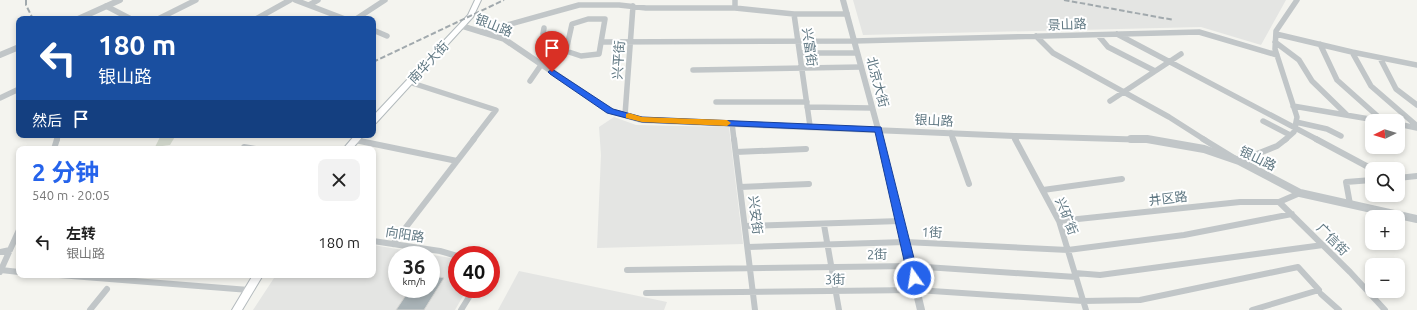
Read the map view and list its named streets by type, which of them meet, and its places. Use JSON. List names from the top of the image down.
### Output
{
  "streets": {
    "main road": ["南华大街"],
    "street": [
      "景山路",
      "银山路",
      "兴富街",
      "兴平街",
      "北京大街",
      "井区路",
      "兴安街",
      "兴矿街",
      "1街",
      "向阳路",
      "广信街",
      "2街",
      "3街"
    ]
  },
  "crossings": [
    ["景山路", "兴富街"],
    ["景山路", "兴平街"],
    ["景山路", "北京大街"],
    ["银山路", "兴富街"],
    ["银山路", "兴平街"],
    ["银山路", "南华大街"],
    ["银山路", "北京大街"],
    ["银山路", "兴安街"],
    ["银山路", "兴矿街"],
    ["兴富街", "兴平街"],
    ["北京大街", "1街"],
    ["北京大街", "2街"],
    ["北京大街", "3街"],
    ["井区路", "兴矿街"],
    ["井区路", "广信街"],
    ["兴安街", "1街"],
    ["兴安街", "2街"],
    ["兴安街", "3街"],
    ["兴矿街", "1街"],
    ["兴矿街", "2街"],
    ["兴矿街", "3街"],
    ["1街", "广信街"],
    ["广信街", "2街"]
  ],
  "north": "left",
  "page": {
    "turn": ["180 m", "银山路"],
    "then": "然后",
    "map_buttons": ["+", "−"],
    "heading": ["2 分钟", "540 m · 20:05"],
    "list": [
      {
        "name": "左转",
        "note": "银山路",
        "value": "180 m"
      }
    ],
    "speed": "36 km/h",
    "limit": "40"
  }
}
